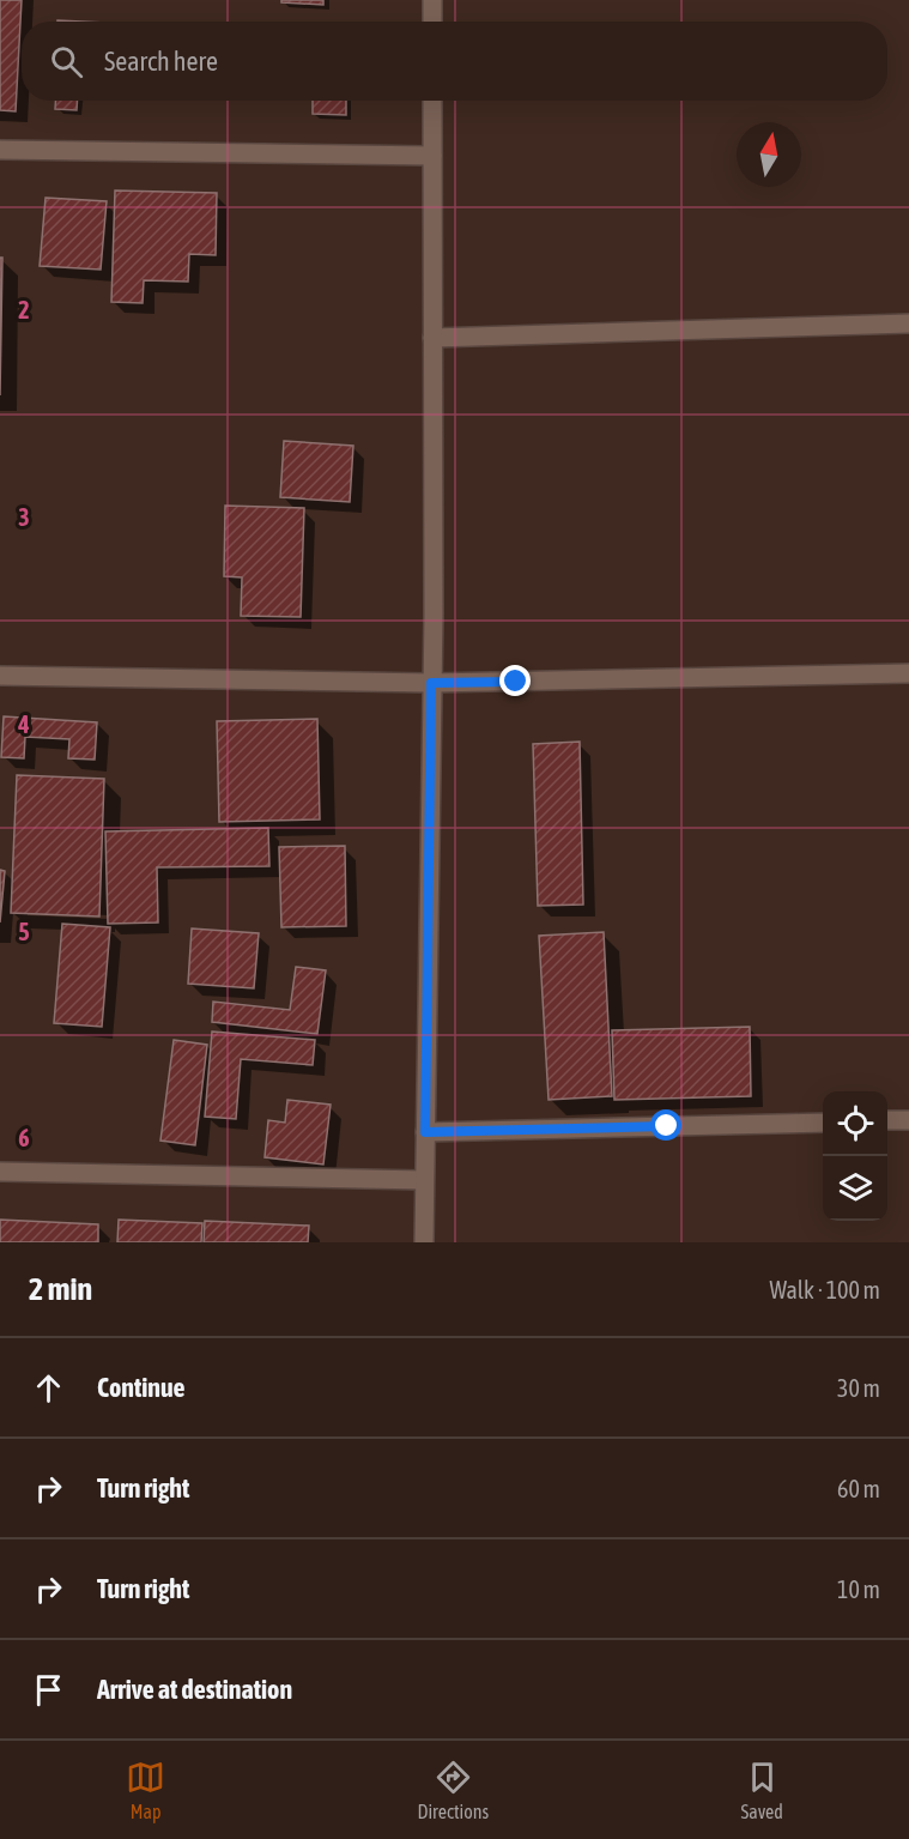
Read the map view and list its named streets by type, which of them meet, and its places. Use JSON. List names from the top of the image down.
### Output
{
  "north": "top",
  "page": {
    "search": "Search here",
    "heading": ["2 min", "Walk · 100 m"],
    "list": [
      ["Continue", "30 m"],
      ["Turn right", "60 m"],
      ["Turn right", "10 m"],
      "Arrive at destination"
    ],
    "nav": ["Map", "Directions", "Saved"]
  },
  "grid": {
    "rows": [
      "2",
      "3",
      "4",
      "5",
      "6"
    ]
  }
}
